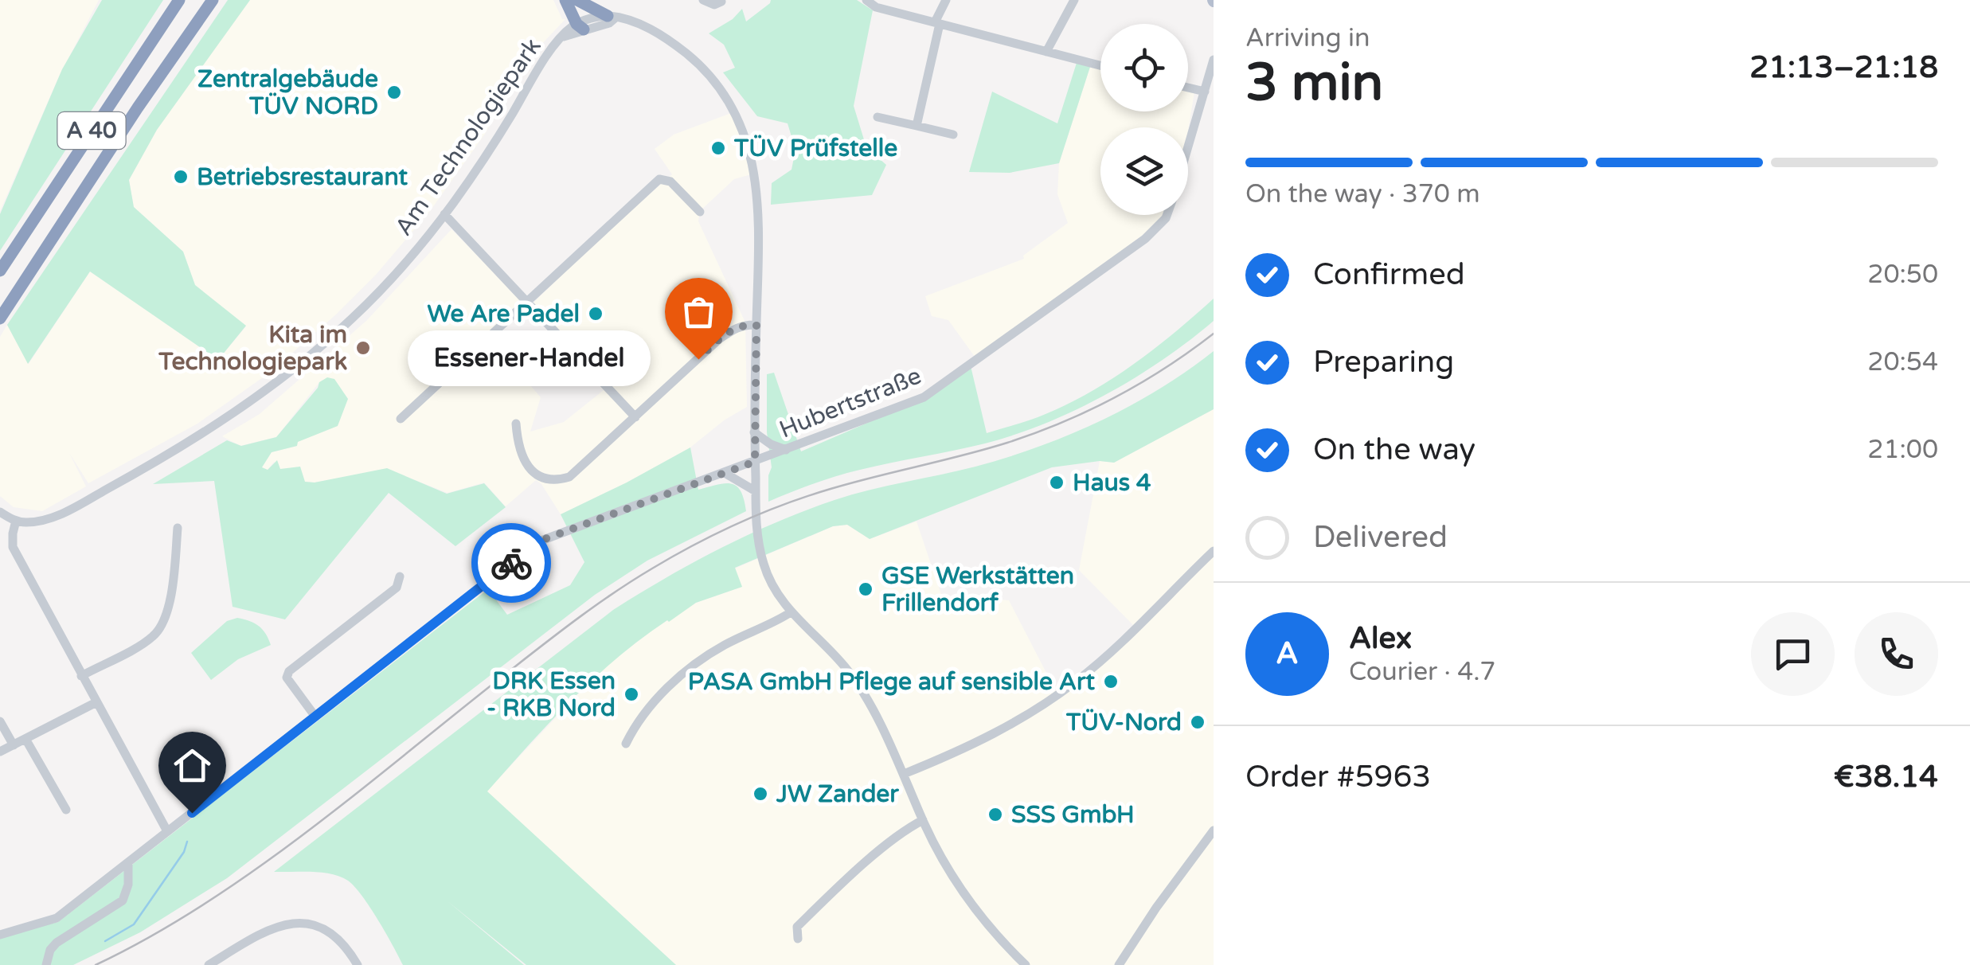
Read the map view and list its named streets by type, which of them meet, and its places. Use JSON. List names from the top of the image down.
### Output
{
  "streets": {
    "highway": ["A 40"],
    "street": ["Am Technologiepark", "Hubertstraße"]
  },
  "crossings": [
    ["Am Technologiepark", "Hubertstraße"]
  ],
  "places": [
    "Zentralgebäude TÜV NORD",
    "TÜV Prüfstelle",
    "Betriebsrestaurant",
    "We Are Padel",
    "Kita im Technologiepark",
    "Essener-Handel",
    "Haus 4",
    "GSE Werkstätten Frillendorf",
    "PASA GmbH Pflege auf sensible Art",
    "DRK Essen - RKB Nord",
    "TÜV-Nord",
    "JW Zander",
    "SSS GmbH"
  ],
  "page": {
    "heading": ["3 min", "Arriving in", "21:13–21:18"],
    "panel": [
      "Alex",
      "Courier · 4.7",
      "Order #5963",
      "€38.14"
    ],
    "bar": "On the way · 370 m",
    "list": [
      ["Confirmed", "20:50"],
      ["Preparing", "20:54"],
      ["On the way", "21:00"],
      "Delivered"
    ],
    "bubble": "Essener-Handel",
    "round": "A"
  }
}
